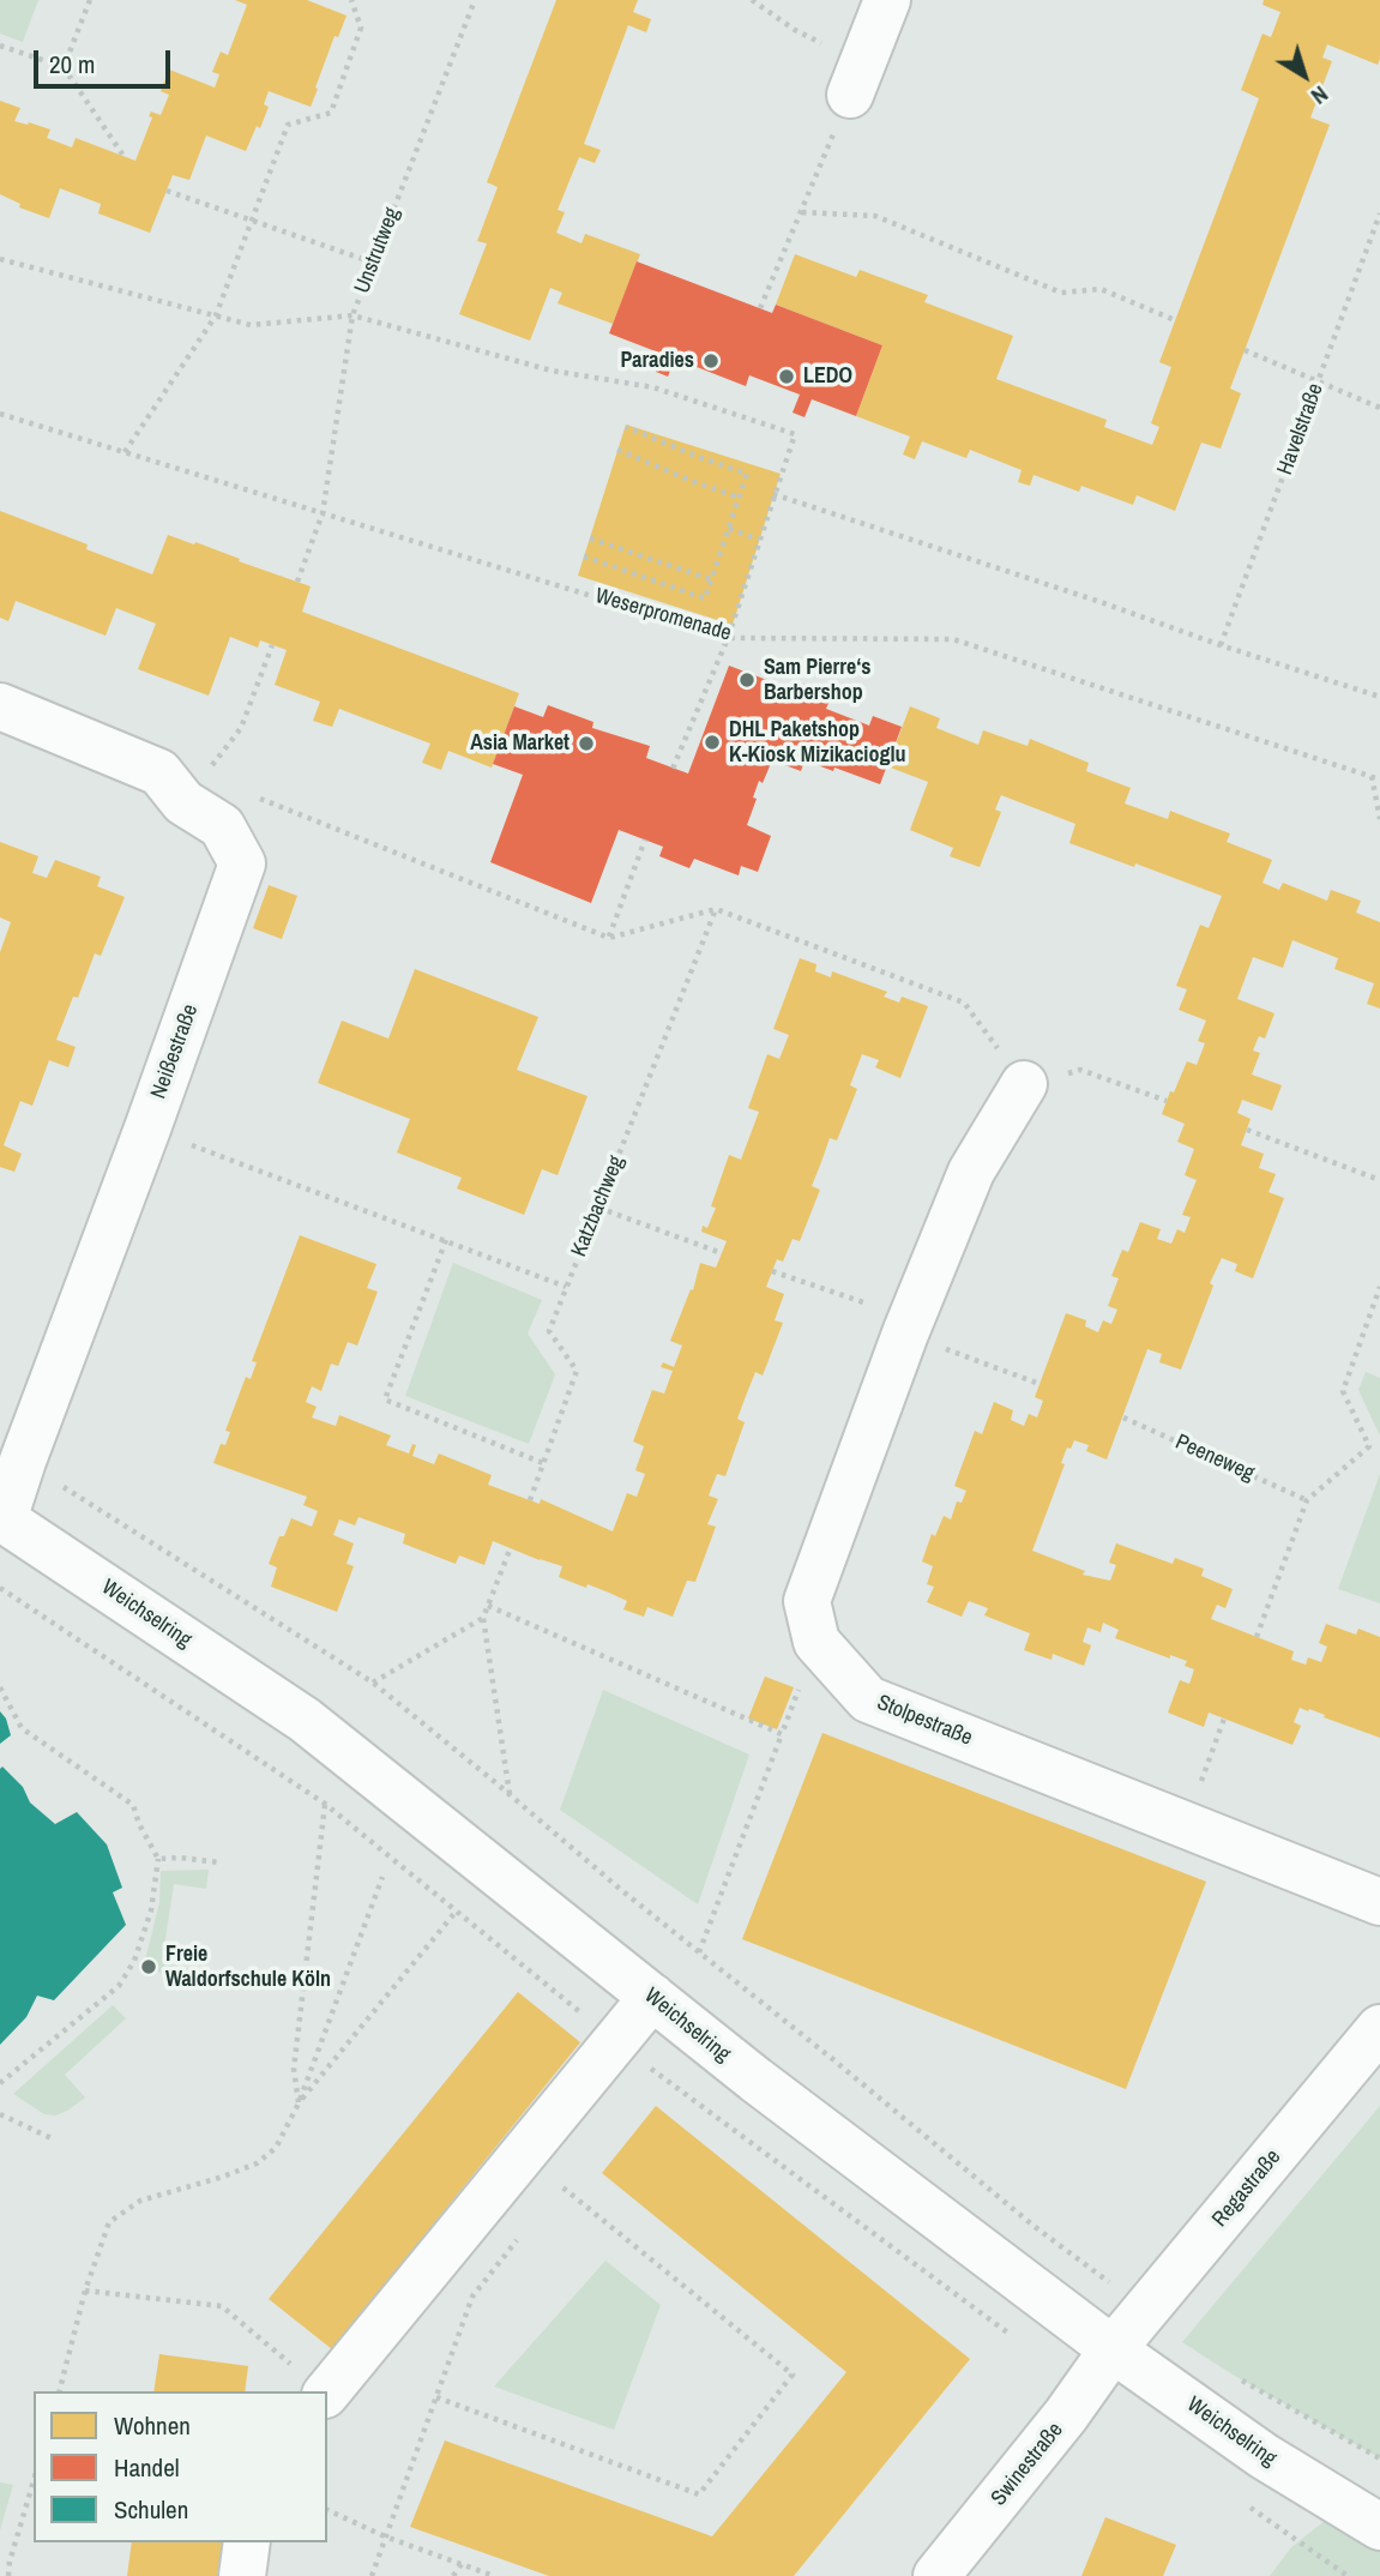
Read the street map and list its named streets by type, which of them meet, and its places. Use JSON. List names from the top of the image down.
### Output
{
  "streets": {
    "street": [
      "Neißestraße",
      "Weichselring",
      "Stolpestraße",
      "Regastraße",
      "Swinestraße"
    ],
    "path": [
      "Unstrutweg",
      "Havelstraße",
      "Weserpromenade",
      "Katzbachweg",
      "Peeneweg"
    ]
  },
  "crossings": [
    ["Unstrutweg", "Weserpromenade"],
    ["Neißestraße", "Weichselring"],
    ["Weichselring", "Regastraße"],
    ["Weichselring", "Swinestraße"],
    ["Regastraße", "Swinestraße"]
  ],
  "places": [
    "Paradies",
    "LEDO",
    "Sam Pierre‘s Barbershop",
    "DHL Paketshop K-Kiosk Mizikacioglu",
    "Asia Market",
    "Freie Waldorfschule Köln"
  ],
  "legend": ["Wohnen", "Handel", "Schulen"],
  "scale_bar": "20 m",
  "north": "bottom right"
}
